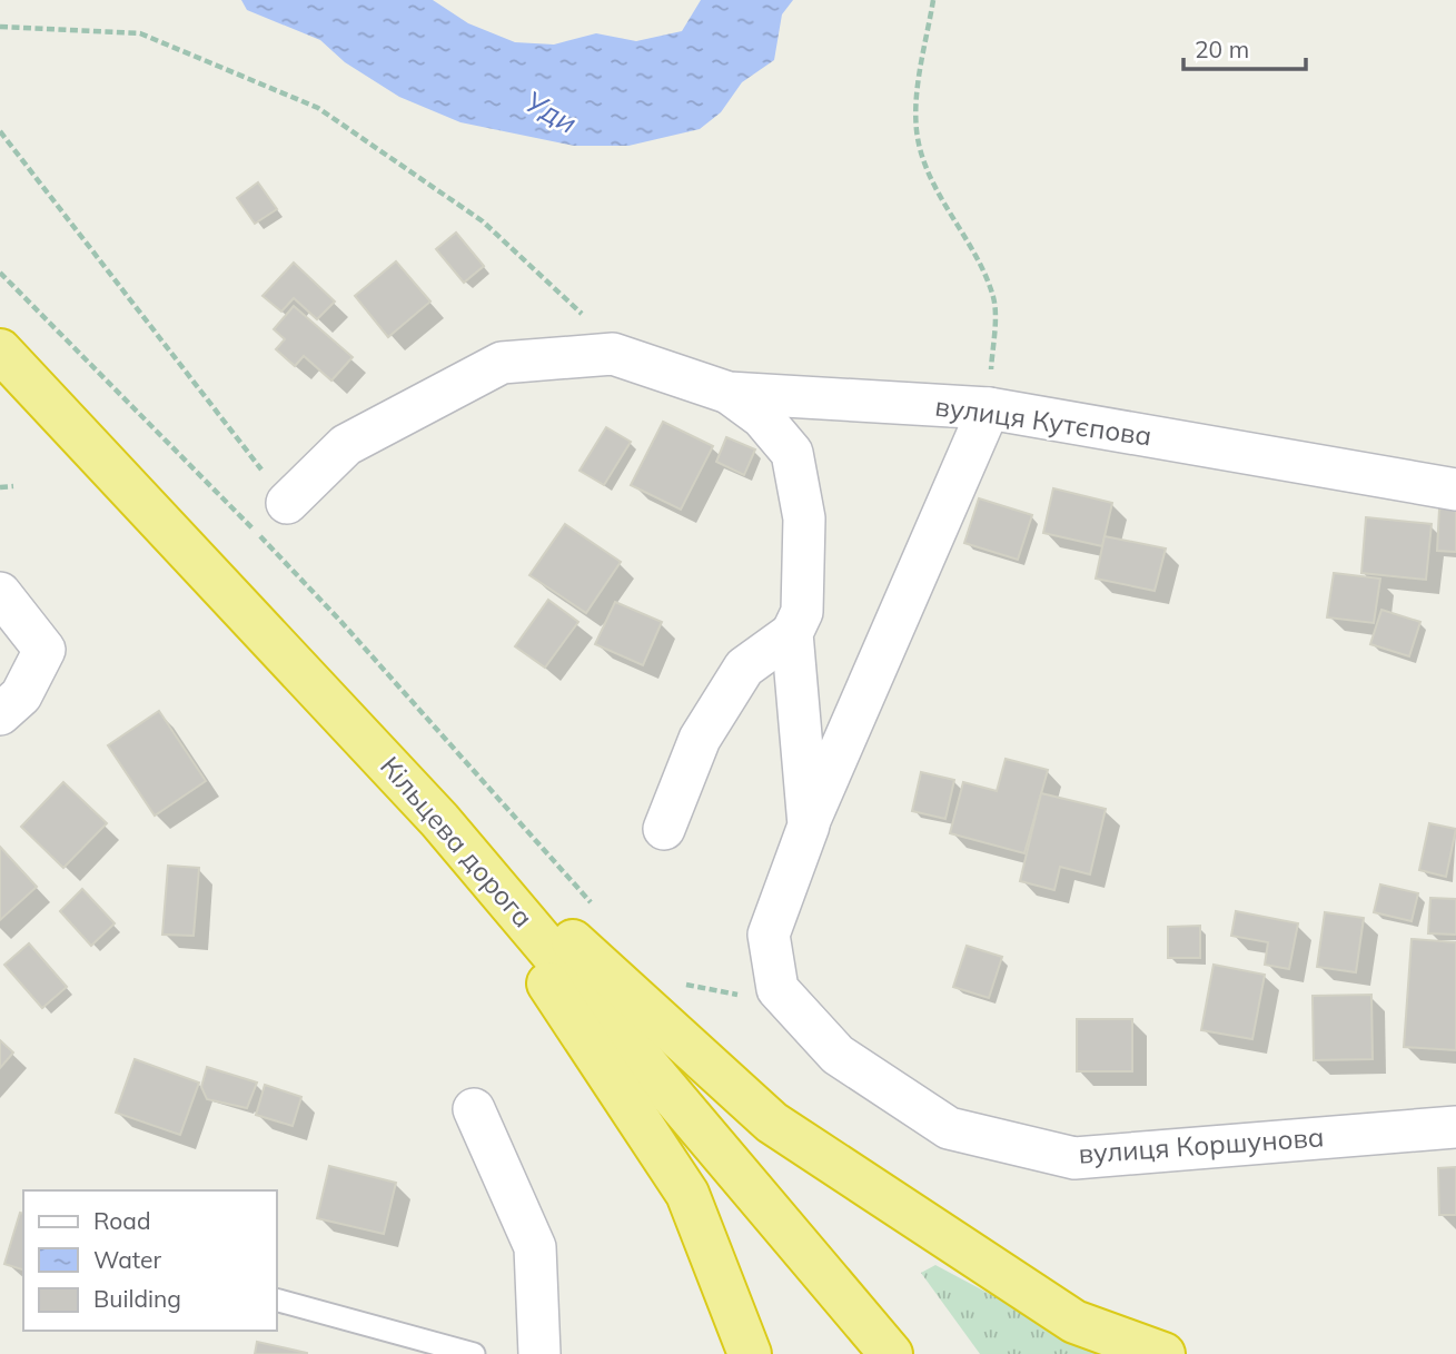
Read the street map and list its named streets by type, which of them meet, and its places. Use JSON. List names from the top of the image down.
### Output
{
  "streets": {
    "highway": ["Кільцева дорога"],
    "street": ["вулиця Кутєпова", "вулиця Коршунова"]
  },
  "water": ["Уди"],
  "legend": ["Road", "Water", "Building"],
  "scale_bar": "20 m"
}
